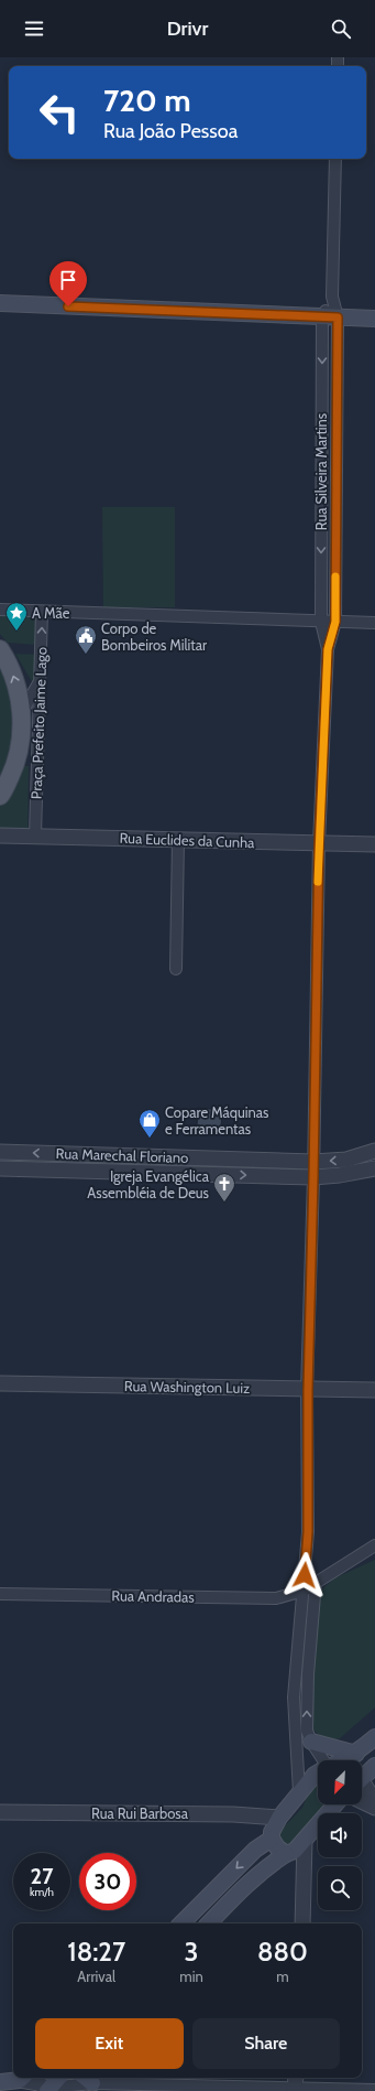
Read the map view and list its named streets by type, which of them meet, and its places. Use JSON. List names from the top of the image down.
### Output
{
  "streets": {
    "street": [
      "Rua Silveira Martins",
      "Praça Prefeito Jaime Lago",
      "Rua Euclides da Cunha",
      "Rua Marechal Floriano",
      "Rua Washington Luiz",
      "Rua Andradas",
      "Rua Rui Barbosa"
    ]
  },
  "crossings": [
    ["Rua Silveira Martins", "Rua Euclides da Cunha"],
    ["Rua Silveira Martins", "Rua Marechal Floriano"],
    ["Rua Silveira Martins", "Rua Washington Luiz"],
    ["Rua Silveira Martins", "Rua Andradas"],
    ["Praça Prefeito Jaime Lago", "Rua Euclides da Cunha"]
  ],
  "places": {
    "place": ["A Mãe"],
    "public building": ["Corpo de Bombeiros Militar"],
    "shop": ["Copare Máquinas e Ferramentas"],
    "church": ["Igreja Evangélica Assembléia de Deus"]
  },
  "north": "bottom left",
  "page": {
    "header": "Drivr",
    "turn": ["720 m", "Rua João Pessoa"],
    "speed": "27 km/h",
    "limit": "30",
    "eta": [
      "18:27",
      "Arrival",
      "3",
      "min",
      "880",
      "m"
    ],
    "buttons": ["Exit", "Share"]
  }
}
